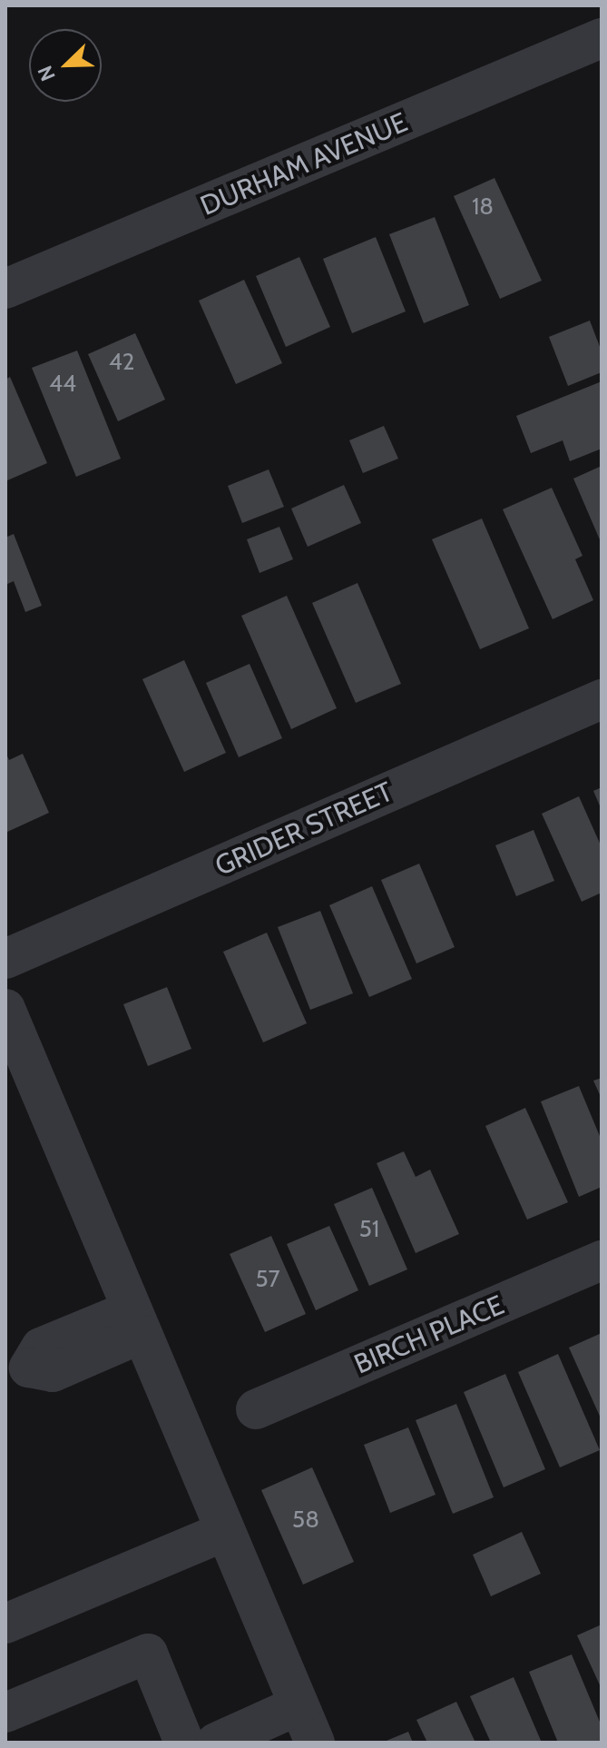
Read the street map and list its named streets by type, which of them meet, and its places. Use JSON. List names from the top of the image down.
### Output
{
  "streets": {
    "street": ["DURHAM AVENUE", "GRIDER STREET", "BIRCH PLACE"]
  },
  "house_numbers": [
    "18",
    "42",
    "44",
    "51",
    "57",
    "58"
  ],
  "north": "bottom left"
}
